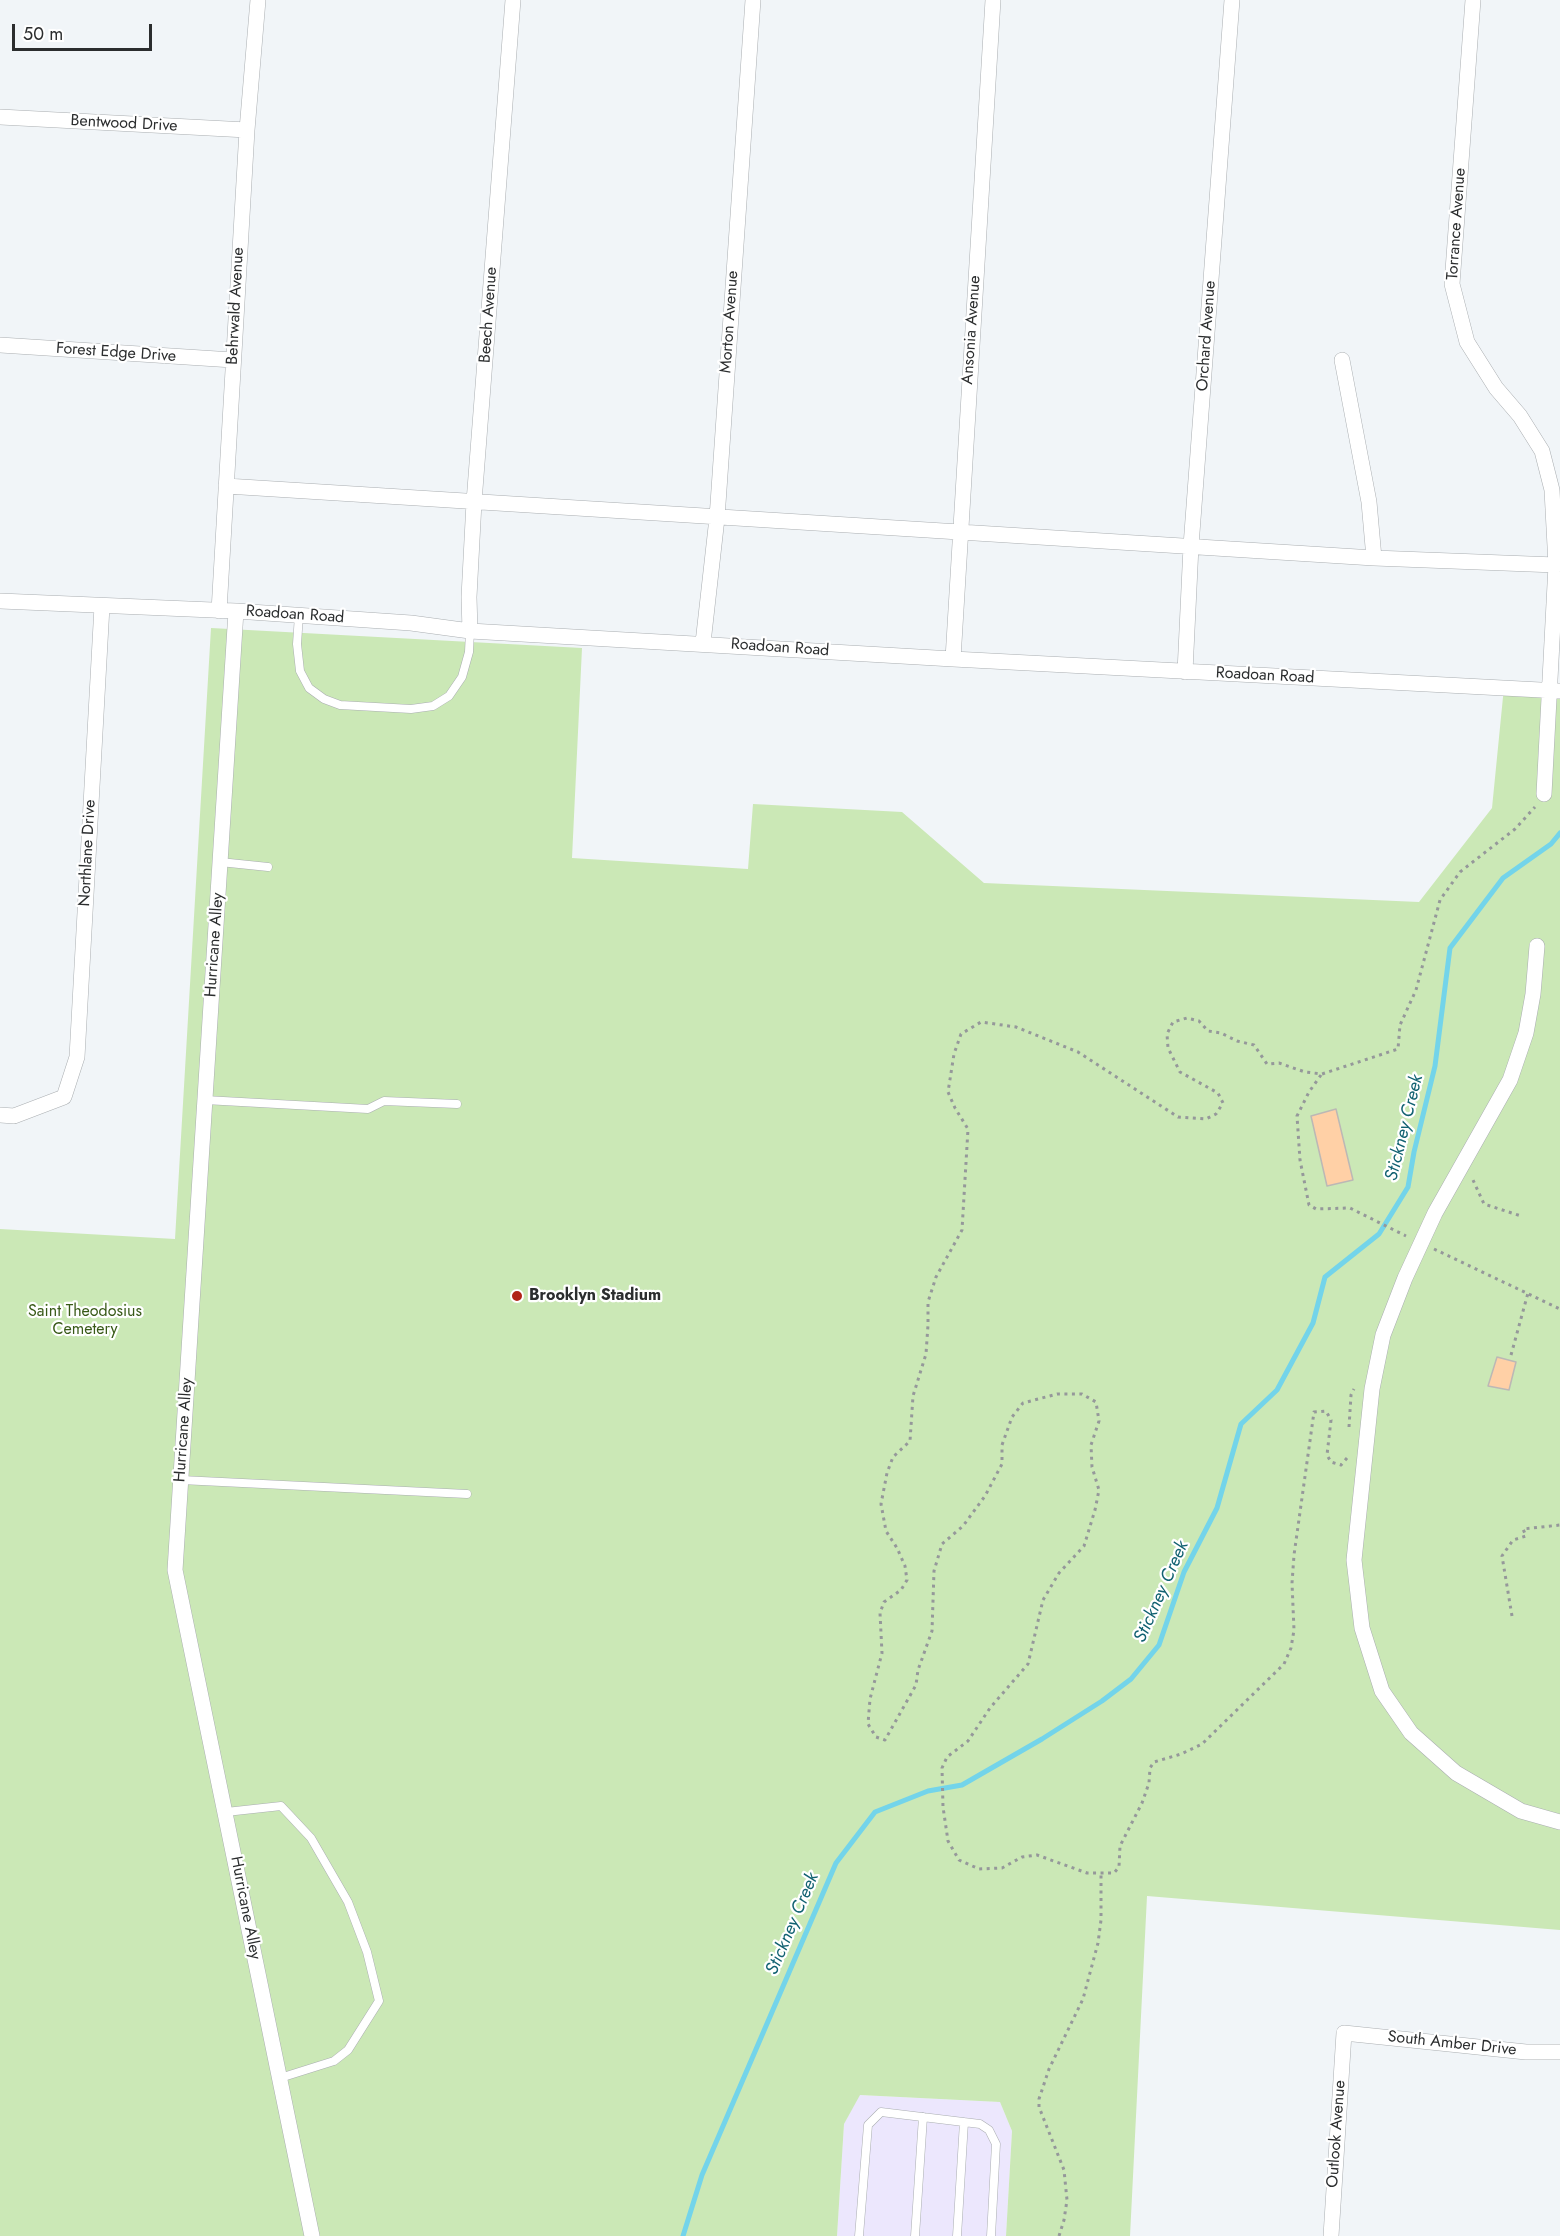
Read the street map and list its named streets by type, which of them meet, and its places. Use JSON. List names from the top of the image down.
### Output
{
  "streets": {
    "street": [
      "Bentwood Drive",
      "Torrance Avenue",
      "Behrwald Avenue",
      "Beech Avenue",
      "Morton Avenue",
      "Ansonia Avenue",
      "Orchard Avenue",
      "Forest Edge Drive",
      "Roadoan Road",
      "Northlane Drive",
      "Hurricane Alley",
      "South Amber Drive",
      "Outlook Avenue"
    ]
  },
  "crossings": [
    ["Bentwood Drive", "Behrwald Avenue"],
    ["Torrance Avenue", "Roadoan Road"],
    ["Behrwald Avenue", "Forest Edge Drive"],
    ["Behrwald Avenue", "Roadoan Road"],
    ["Beech Avenue", "Roadoan Road"],
    ["Morton Avenue", "Roadoan Road"],
    ["Ansonia Avenue", "Roadoan Road"],
    ["Orchard Avenue", "Roadoan Road"],
    ["Roadoan Road", "Northlane Drive"],
    ["Roadoan Road", "Hurricane Alley"],
    ["South Amber Drive", "Outlook Avenue"]
  ],
  "water": ["Stickney Creek"],
  "parks": ["Saint Theodosius Cemetery"],
  "places": ["Brooklyn Stadium"],
  "scale_bar": "50 m"
}
